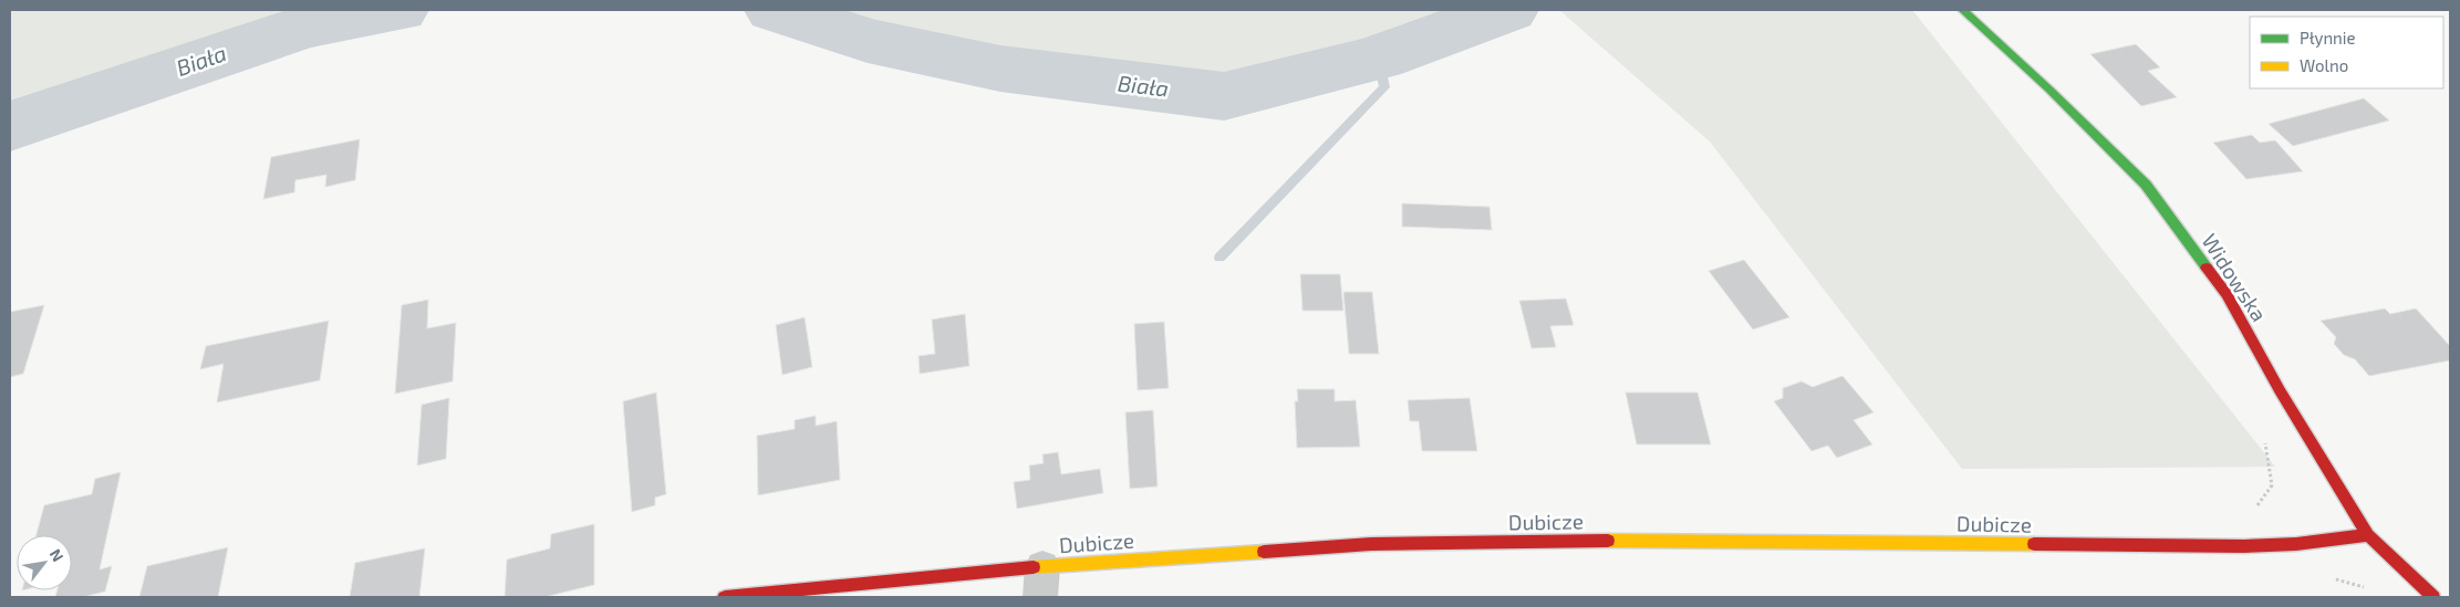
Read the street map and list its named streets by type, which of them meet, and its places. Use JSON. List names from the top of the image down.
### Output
{
  "streets": {
    "street": ["Widowska", "Dubicze"]
  },
  "crossings": [
    ["Widowska", "Dubicze"]
  ],
  "water": ["Biała"],
  "legend": ["Płynnie", "Wolno"],
  "north": "top right"
}
